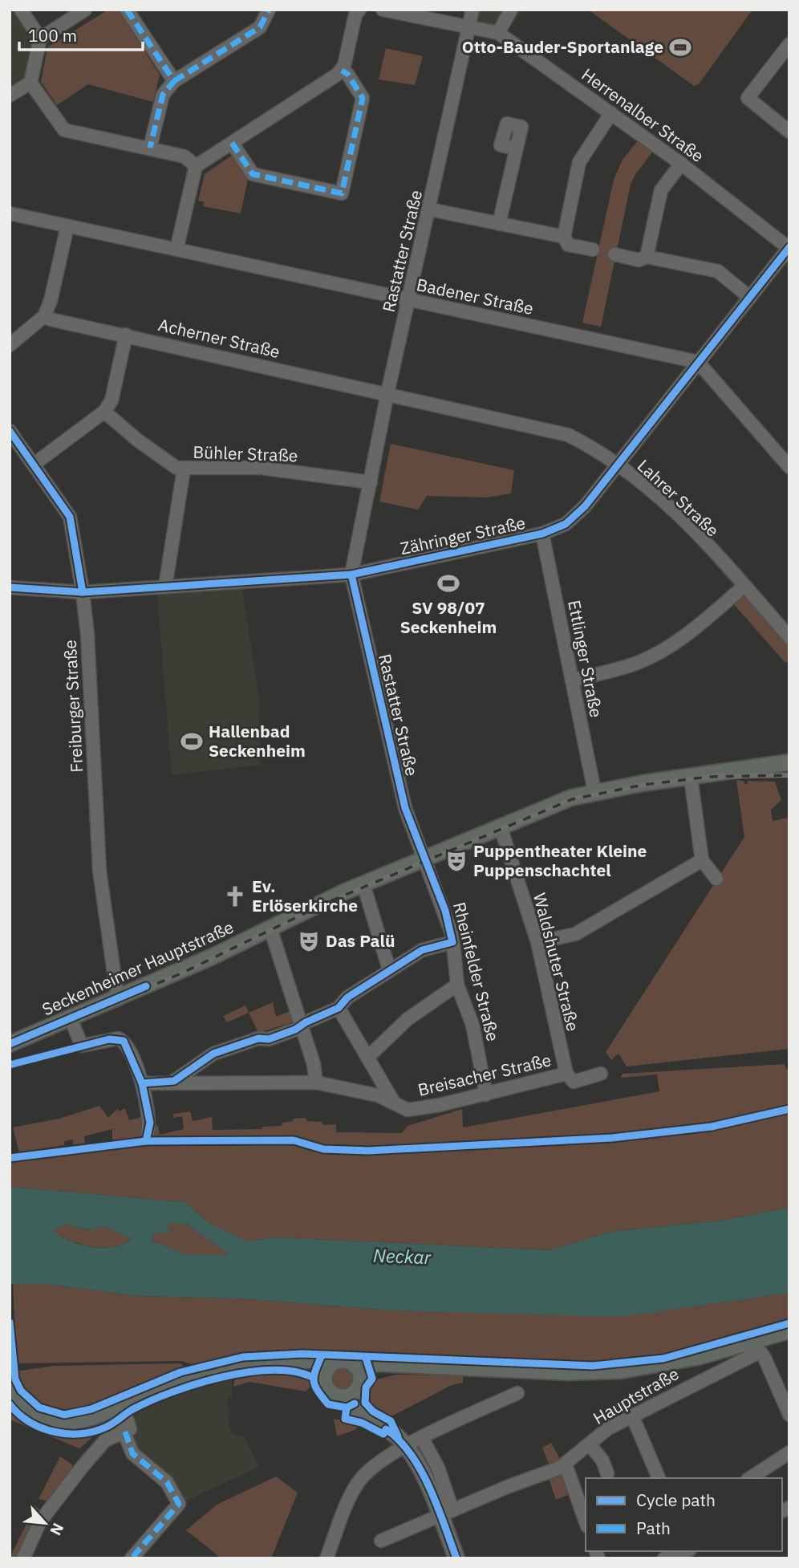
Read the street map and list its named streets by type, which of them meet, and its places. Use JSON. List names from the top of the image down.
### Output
{
  "streets": {
    "main road": ["Seckenheimer Hauptstraße"],
    "street": [
      "Herrenalber Straße",
      "Rastatter Straße",
      "Badener Straße",
      "Acherner Straße",
      "Bühler Straße",
      "Lahrer Straße",
      "Zähringer Straße",
      "Ettlinger Straße",
      "Freiburger Straße",
      "Waldshuter Straße",
      "Rheinfelder Straße",
      "Breisacher Straße",
      "Hauptstraße"
    ]
  },
  "crossings": [
    ["Herrenalber Straße", "Rastatter Straße"],
    ["Herrenalber Straße", "Zähringer Straße"],
    ["Rastatter Straße", "Badener Straße"],
    ["Rastatter Straße", "Acherner Straße"],
    ["Rastatter Straße", "Bühler Straße"],
    ["Rastatter Straße", "Lahrer Straße"],
    ["Rastatter Straße", "Zähringer Straße"],
    ["Rastatter Straße", "Seckenheimer Hauptstraße"],
    ["Rastatter Straße", "Rheinfelder Straße"],
    ["Badener Straße", "Zähringer Straße"],
    ["Acherner Straße", "Lahrer Straße"],
    ["Lahrer Straße", "Zähringer Straße"],
    ["Zähringer Straße", "Ettlinger Straße"],
    ["Zähringer Straße", "Freiburger Straße"],
    ["Ettlinger Straße", "Seckenheimer Hauptstraße"],
    ["Freiburger Straße", "Seckenheimer Hauptstraße"],
    ["Waldshuter Straße", "Seckenheimer Hauptstraße"],
    ["Waldshuter Straße", "Breisacher Straße"],
    ["Seckenheimer Hauptstraße", "Rheinfelder Straße"],
    ["Rheinfelder Straße", "Breisacher Straße"]
  ],
  "water": ["Neckar"],
  "places": {
    "sports": ["Otto-Bauder-Sportanlage", "SV 98/07 Seckenheim", "Hallenbad Seckenheim"],
    "theatre": ["Puppentheater Kleine Puppenschachtel", "Das Palü"],
    "church": ["Ev. Erlöserkirche"]
  },
  "legend": ["Cycle path", "Path"],
  "scale_bar": "100 m",
  "north": "bottom right"
}
